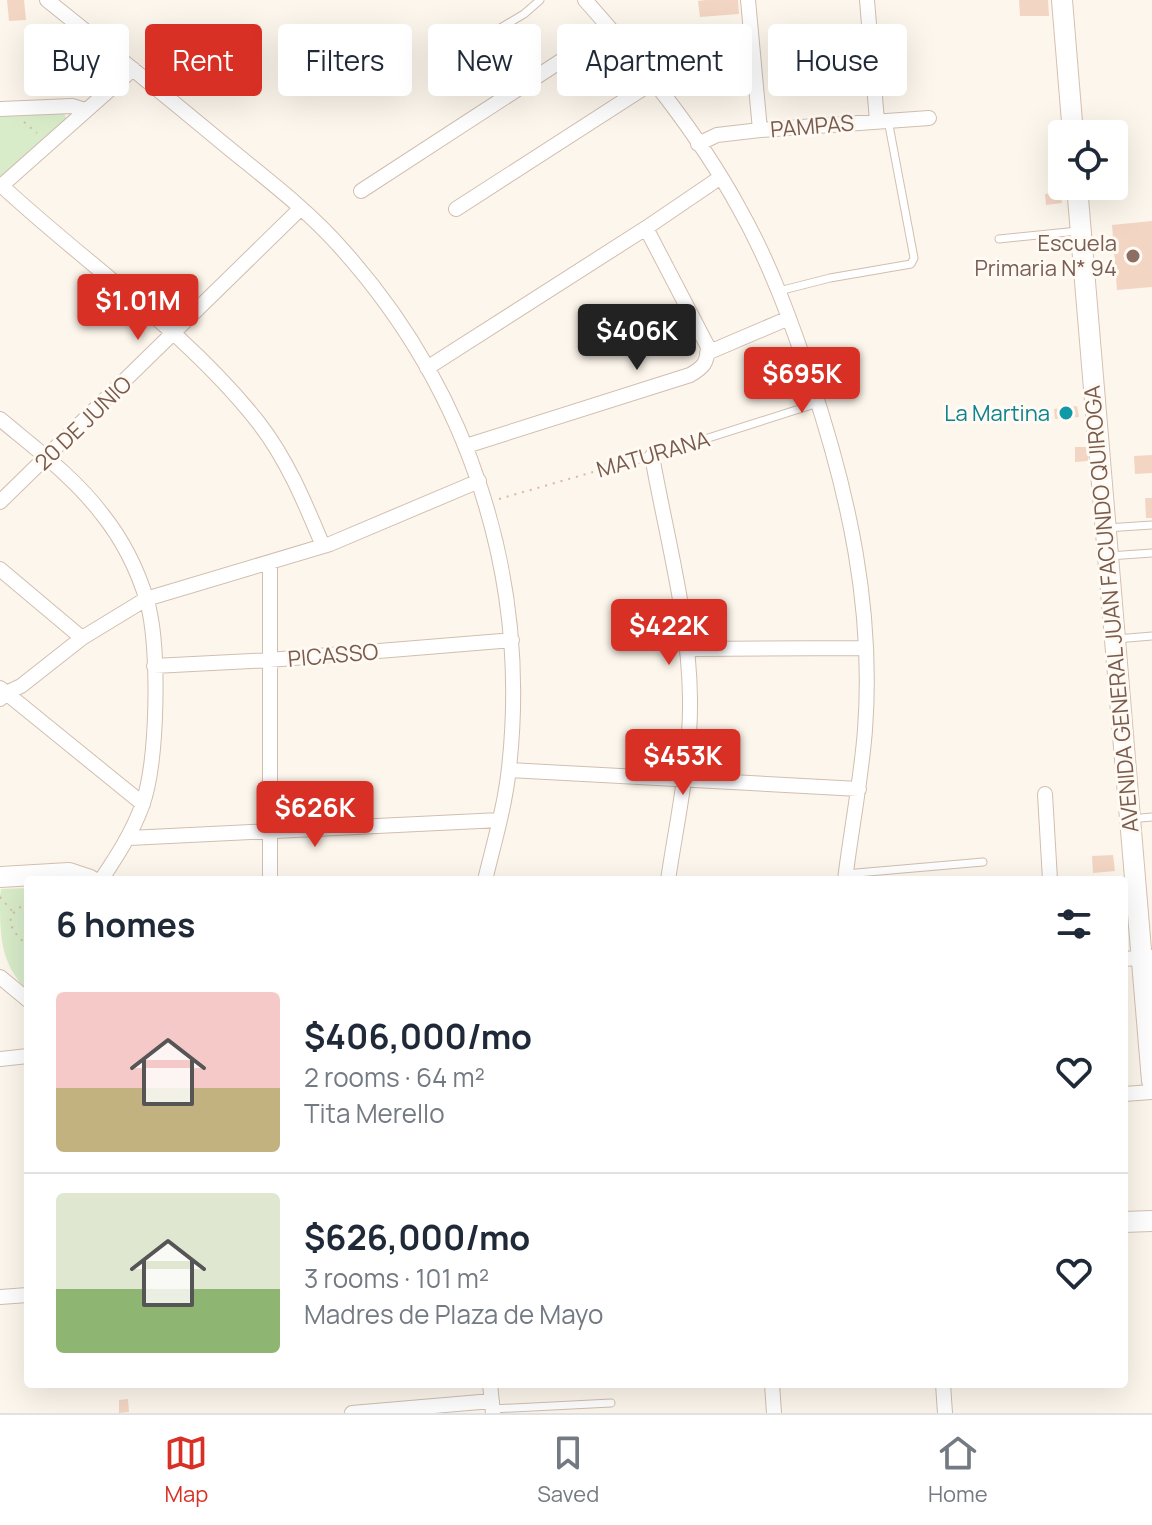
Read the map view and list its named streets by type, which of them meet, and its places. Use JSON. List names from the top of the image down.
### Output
{
  "streets": {
    "street": [
      "PAMPAS",
      "20 DE JUNIO",
      "AVENIDA GENERAL JUAN FACUNDO QUIROGA",
      "PICASSO"
    ],
    "lane": ["MATURANA"]
  },
  "places": ["Escuela Primaria N* 94", "La Martina"],
  "page": {
    "chip": [
      "Buy",
      "Rent",
      "Filters",
      "New",
      "Apartment",
      "House"
    ],
    "price": [
      "$1.01M",
      "$406K",
      "$695K",
      "$422K",
      "$453K",
      "$626K"
    ],
    "heading": "6 homes",
    "list": [
      {
        "name": "$406,000/mo",
        "note": "2 rooms · 64 m² · Tita Merello"
      },
      {
        "name": "$626,000/mo",
        "note": "3 rooms · 101 m² · Madres de Plaza de Mayo"
      }
    ],
    "tabs": ["Map", "Saved", "Home"]
  }
}
